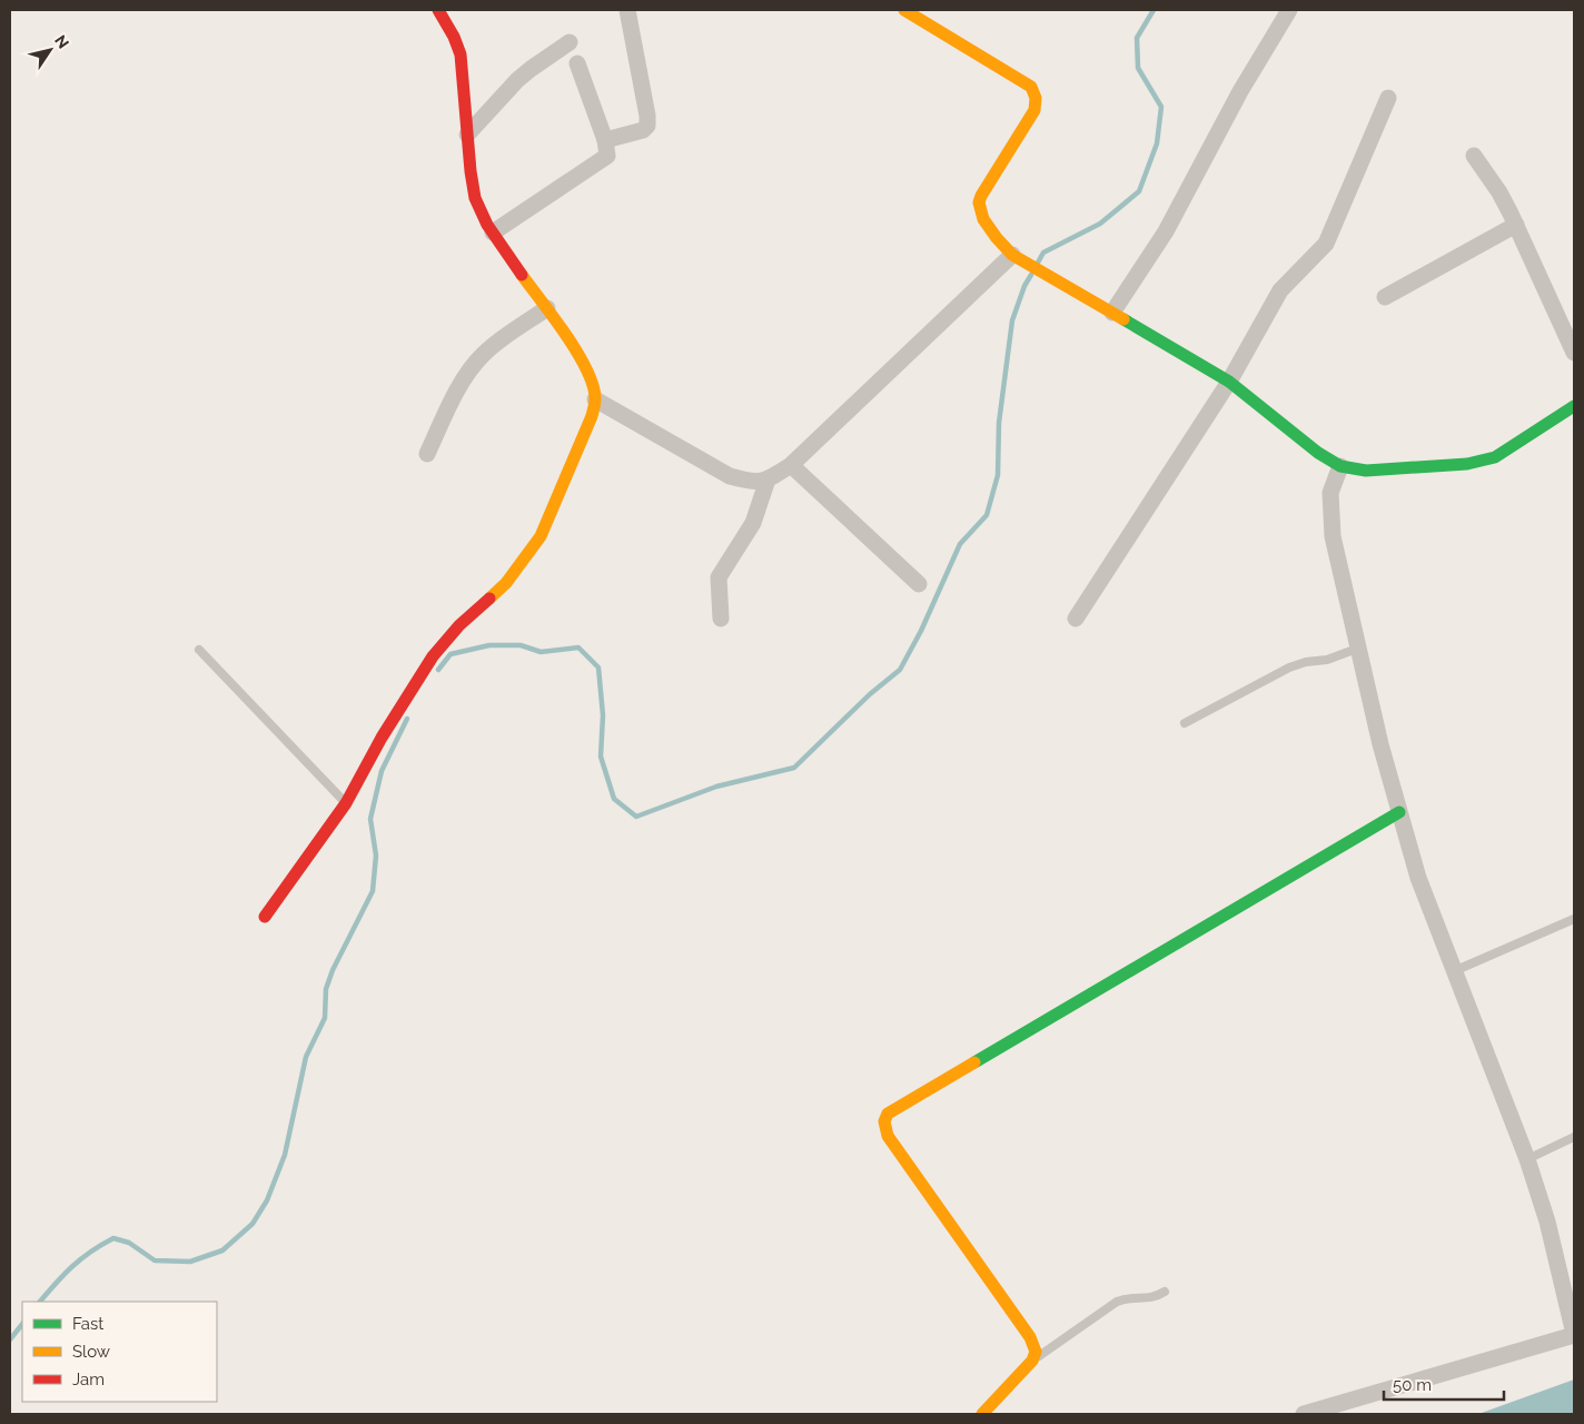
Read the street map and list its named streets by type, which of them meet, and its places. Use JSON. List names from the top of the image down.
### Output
{
  "legend": ["Fast", "Slow", "Jam"],
  "scale_bar": "50 m",
  "north": "top right"
}
